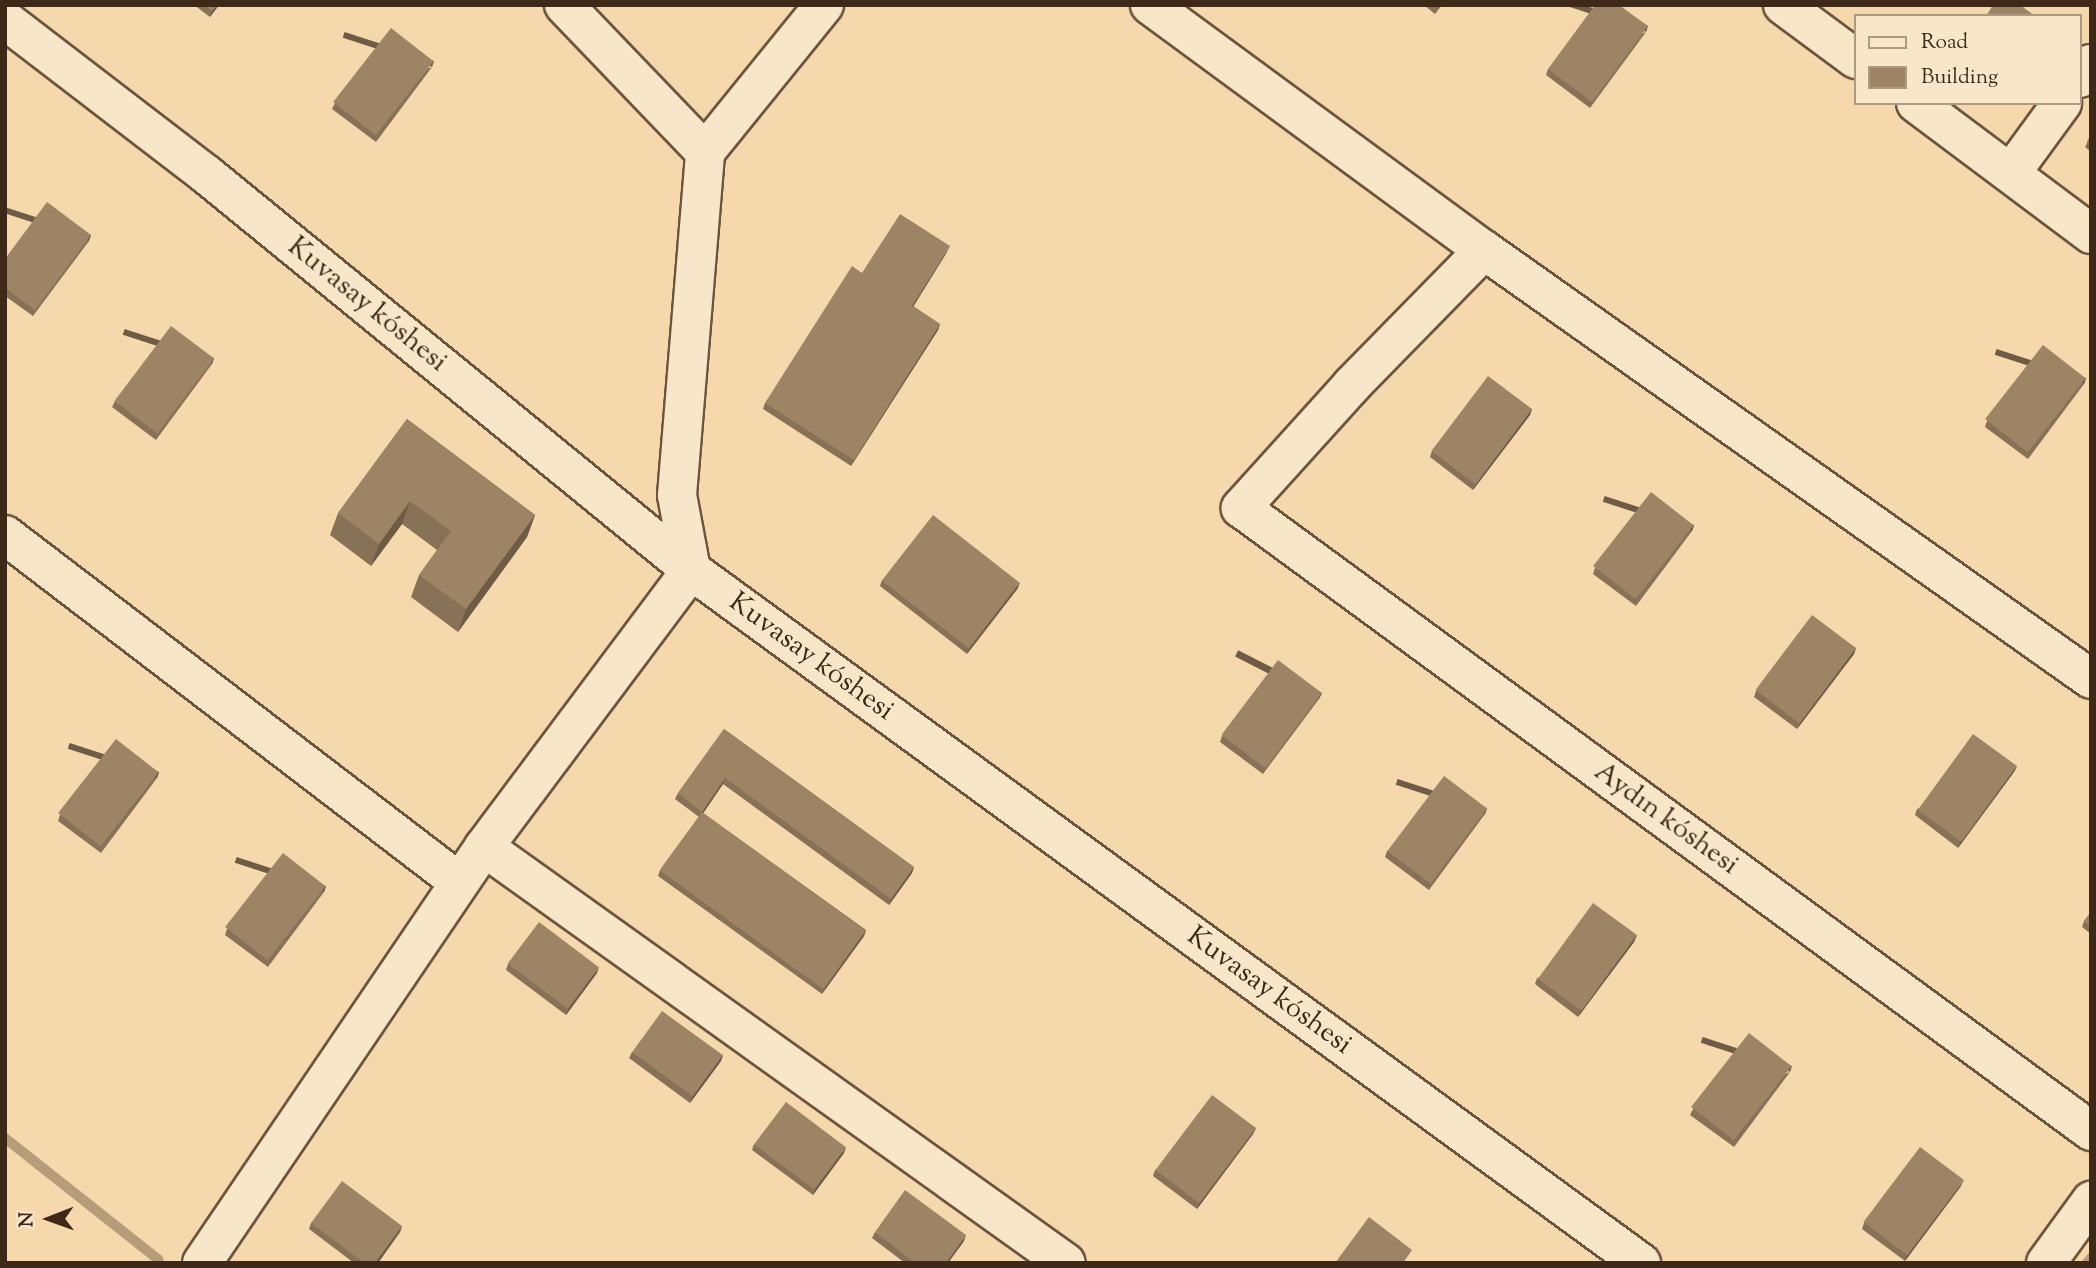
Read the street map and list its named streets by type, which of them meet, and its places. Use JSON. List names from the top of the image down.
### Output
{
  "streets": {
    "street": ["Kuvasay kóshesi", "Aydın kóshesi"]
  },
  "legend": ["Road", "Building"],
  "north": "left"
}
